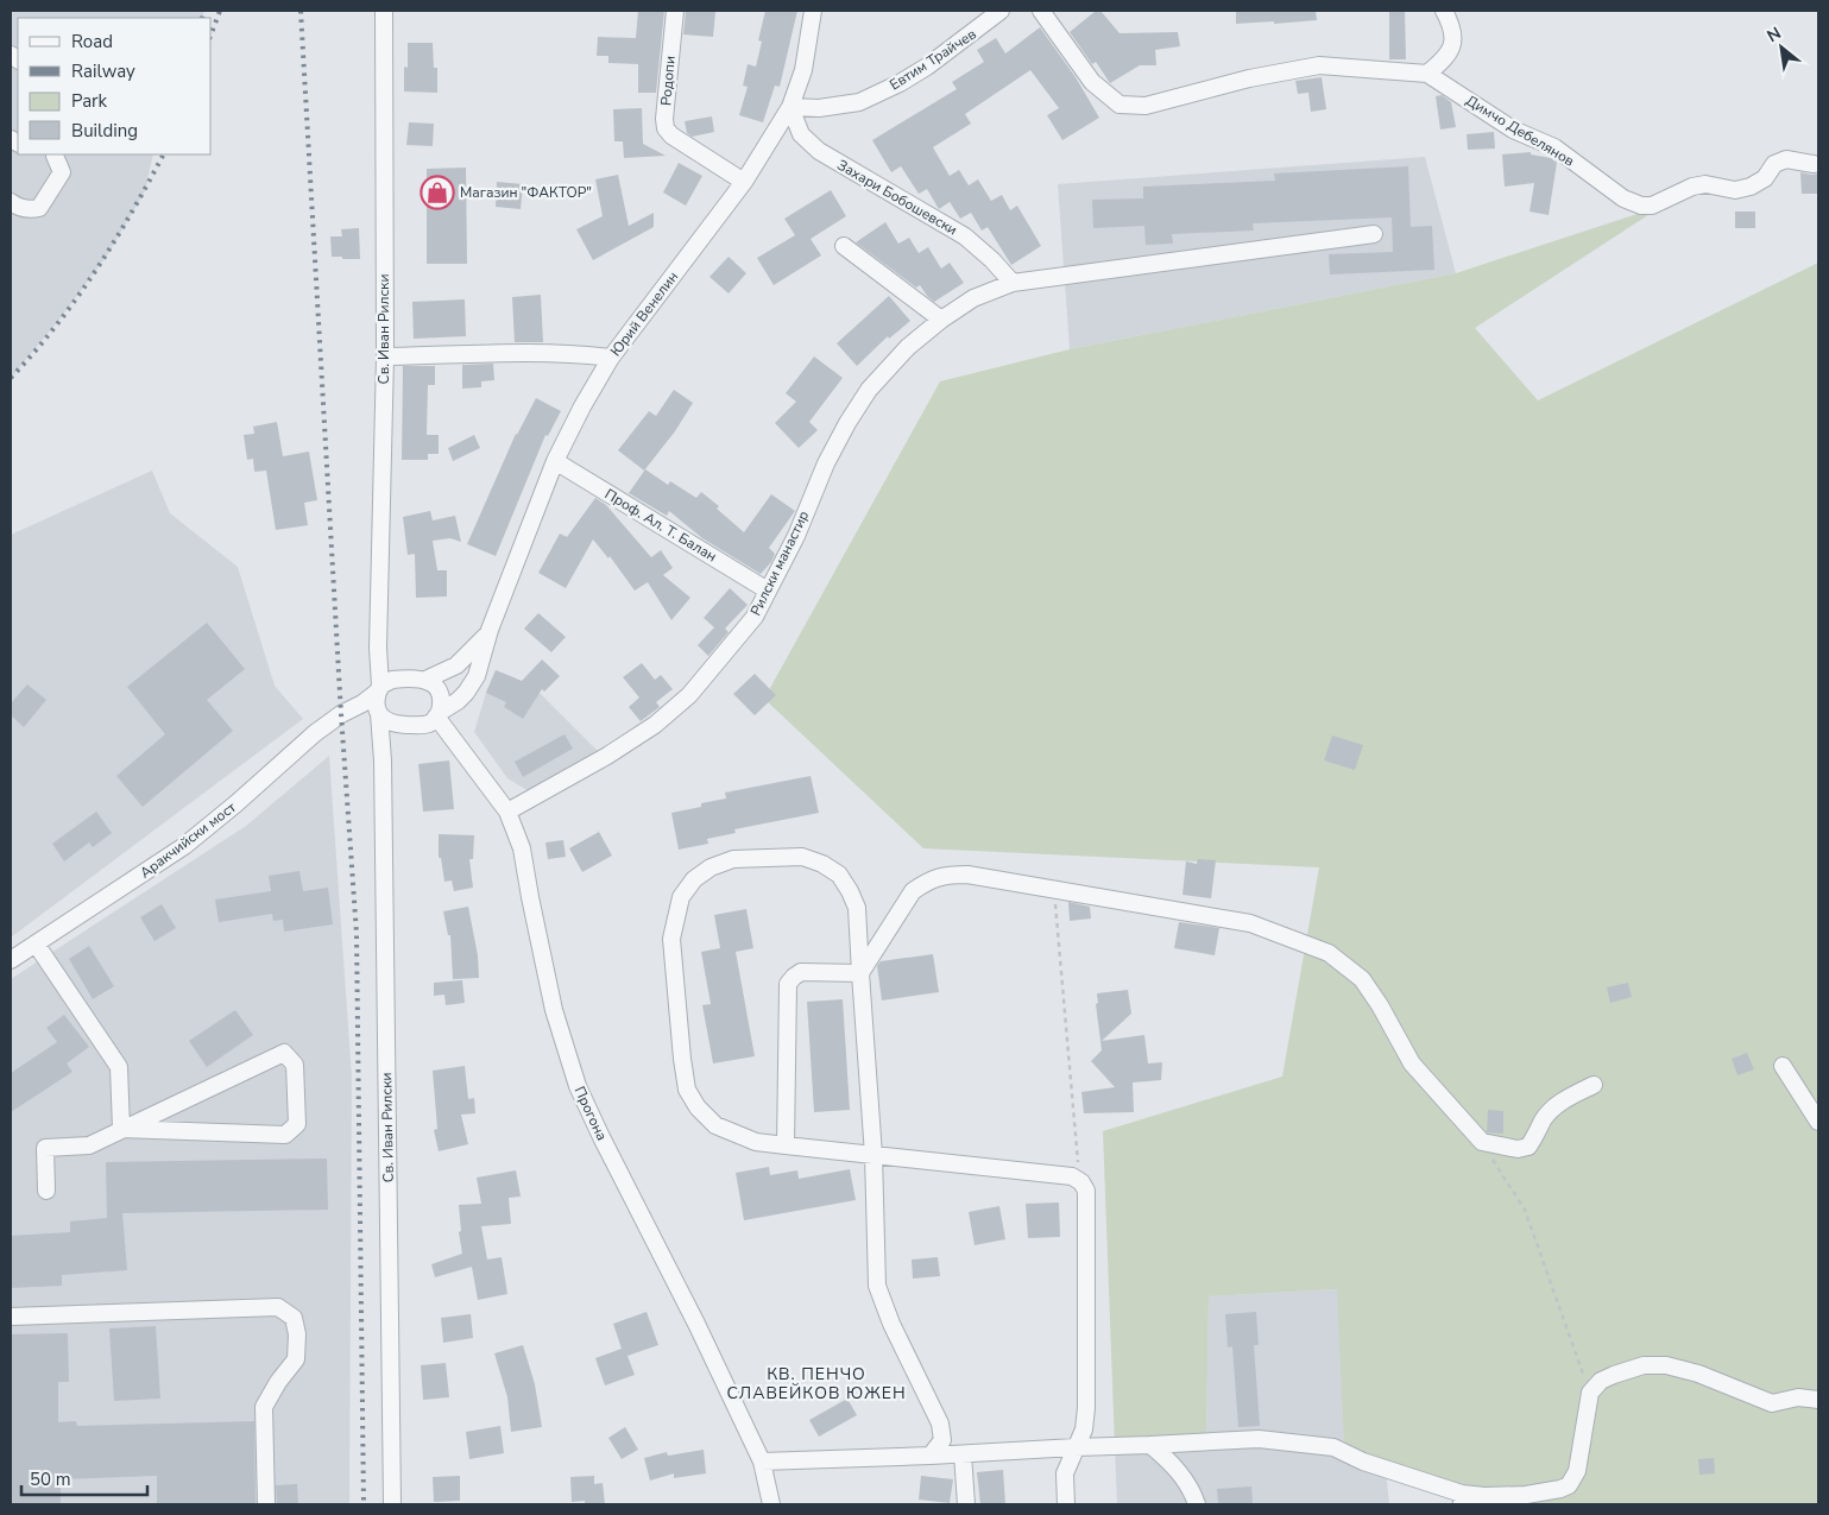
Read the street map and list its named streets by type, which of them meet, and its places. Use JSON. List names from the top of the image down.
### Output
{
  "streets": {
    "street": [
      "Евтим Трайчев",
      "Родопи",
      "Димчо Дебелянов",
      "Захари Бобошевски",
      "Юрий Венелин",
      "Св. Иван Рилски",
      "Проф. Ал. Т. Балан",
      "Рилски манастир",
      "Аракчийски мост",
      "Прогона"
    ]
  },
  "crossings": [
    ["Евтим Трайчев", "Захари Бобошевски"],
    ["Евтим Трайчев", "Юрий Венелин"],
    ["Родопи", "Юрий Венелин"],
    ["Захари Бобошевски", "Юрий Венелин"],
    ["Захари Бобошевски", "Рилски манастир"],
    ["Юрий Венелин", "Св. Иван Рилски"],
    ["Юрий Венелин", "Проф. Ал. Т. Балан"],
    ["Юрий Венелин", "Аракчийски мост"],
    ["Юрий Венелин", "Прогона"],
    ["Св. Иван Рилски", "Аракчийски мост"],
    ["Св. Иван Рилски", "Прогона"],
    ["Проф. Ал. Т. Балан", "Рилски манастир"],
    ["Рилски манастир", "Прогона"],
    ["Аракчийски мост", "Прогона"]
  ],
  "districts": ["КВ. ПЕНЧО СЛАВЕЙКОВ ЮЖЕН"],
  "places": {
    "shop": ["Магазин \"ФАКТОР\""]
  },
  "legend": [
    "Road",
    "Railway",
    "Park",
    "Building"
  ],
  "scale_bar": "50 m",
  "north": "top left"
}
